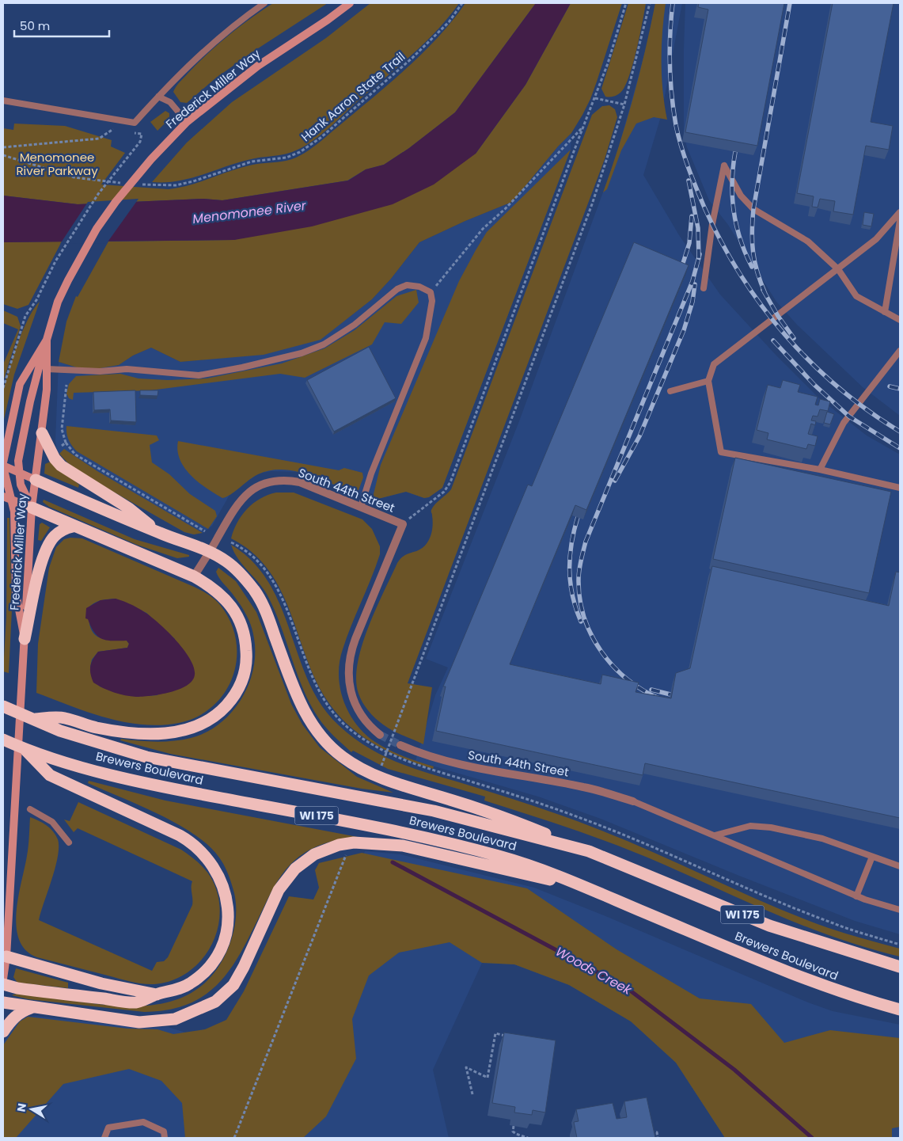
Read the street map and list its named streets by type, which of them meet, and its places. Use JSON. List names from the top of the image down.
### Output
{
  "streets": {
    "highway": ["Brewers Boulevard", "WI 175"],
    "street": ["Frederick Miller Way", "South 44th Street"],
    "path": ["Hank Aaron State Trail"]
  },
  "water": ["Menomonee River", "Woods Creek"],
  "parks": ["Menomonee River Parkway"],
  "scale_bar": "50 m",
  "north": "left"
}
